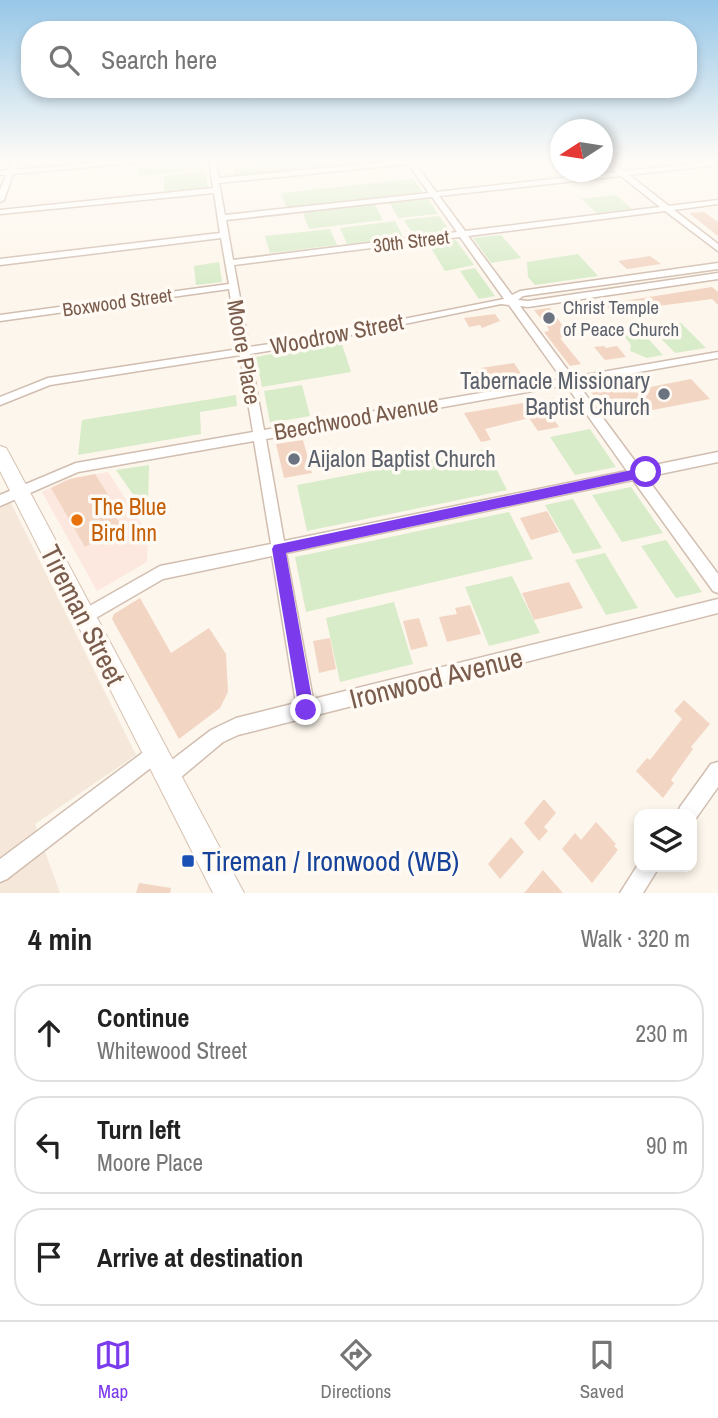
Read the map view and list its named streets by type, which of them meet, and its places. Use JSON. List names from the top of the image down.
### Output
{
  "streets": {
    "street": [
      "30th Street",
      "Boxwood Street",
      "Woodrow Street",
      "Moore Place",
      "Beechwood Avenue",
      "Tireman Street",
      "Ironwood Avenue"
    ]
  },
  "crossings": [
    ["30th Street", "Moore Place"],
    ["Boxwood Street", "Moore Place"],
    ["Woodrow Street", "Moore Place"],
    ["Moore Place", "Beechwood Avenue"],
    ["Moore Place", "Ironwood Avenue"],
    ["Beechwood Avenue", "Tireman Street"],
    ["Tireman Street", "Ironwood Avenue"]
  ],
  "places": {
    "other": [
      "Christ Temple of Peace Church",
      "Tabernacle Missionary Baptist Church",
      "Aijalon Baptist Church",
      "The Blue Bird Inn"
    ],
    "transit": ["Tireman / Ironwood (WB)"]
  },
  "north": "left",
  "page": {
    "search": "Search here",
    "heading": ["4 min", "Walk · 320 m"],
    "list": [
      ["Continue", "Whitewood Street", "230 m"],
      ["Turn left", "Moore Place", "90 m"],
      "Arrive at destination"
    ],
    "nav": ["Map", "Directions", "Saved"]
  }
}
